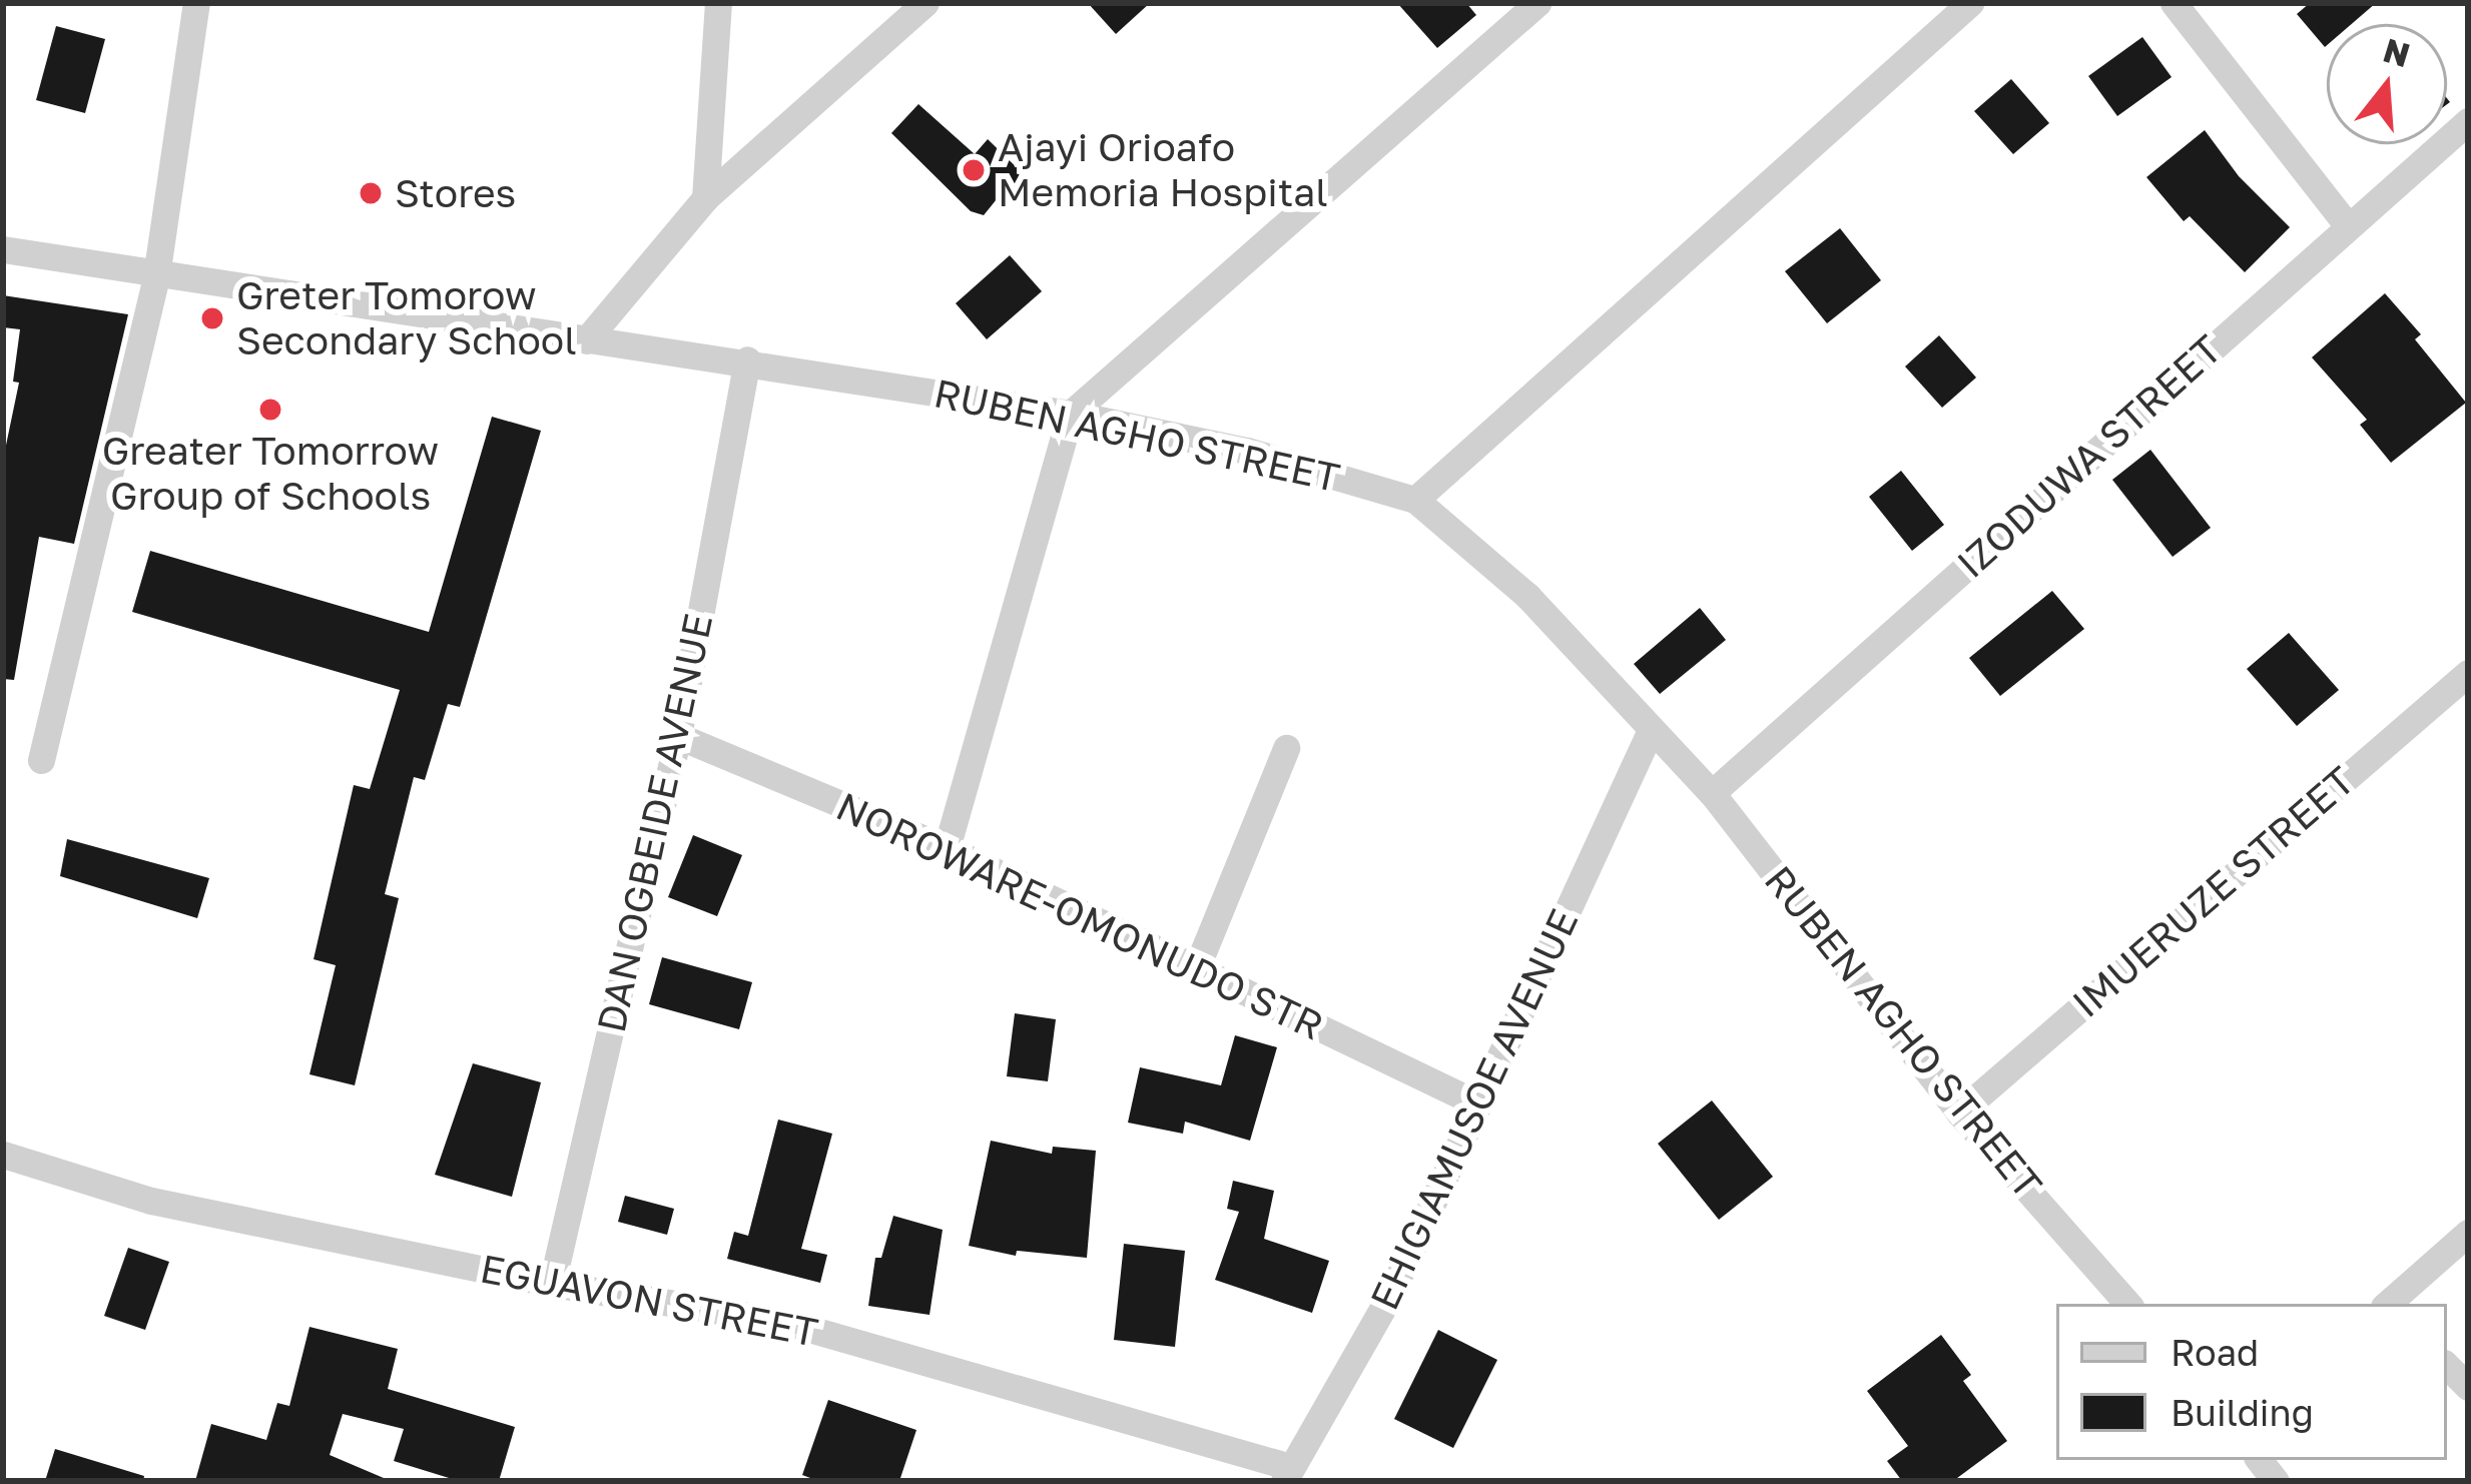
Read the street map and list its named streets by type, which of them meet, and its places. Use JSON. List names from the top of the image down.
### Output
{
  "streets": {
    "street": [
      "RUBEN AGHO STREET",
      "IZODUWA STREET",
      "DAN OGBEIDE AVENUE",
      "IMUERUZE STREET",
      "NOROWARE-OMONUDO STR",
      "EHIGIAMUSOE AVENUE",
      "EGUAVON STREET"
    ]
  },
  "crossings": [
    ["RUBEN AGHO STREET", "IZODUWA STREET"],
    ["RUBEN AGHO STREET", "DAN OGBEIDE AVENUE"],
    ["RUBEN AGHO STREET", "IMUERUZE STREET"],
    ["RUBEN AGHO STREET", "EHIGIAMUSOE AVENUE"],
    ["DAN OGBEIDE AVENUE", "NOROWARE-OMONUDO STR"],
    ["DAN OGBEIDE AVENUE", "EGUAVON STREET"],
    ["NOROWARE-OMONUDO STR", "EHIGIAMUSOE AVENUE"],
    ["EHIGIAMUSOE AVENUE", "EGUAVON STREET"]
  ],
  "places": [
    "Ajayi Orioafo Memoria Hospital",
    "Stores",
    "Greter Tomorow Secondary School",
    "Greater Tomorrow Group of Schools"
  ],
  "legend": ["Road", "Building"],
  "north": "top"
}
